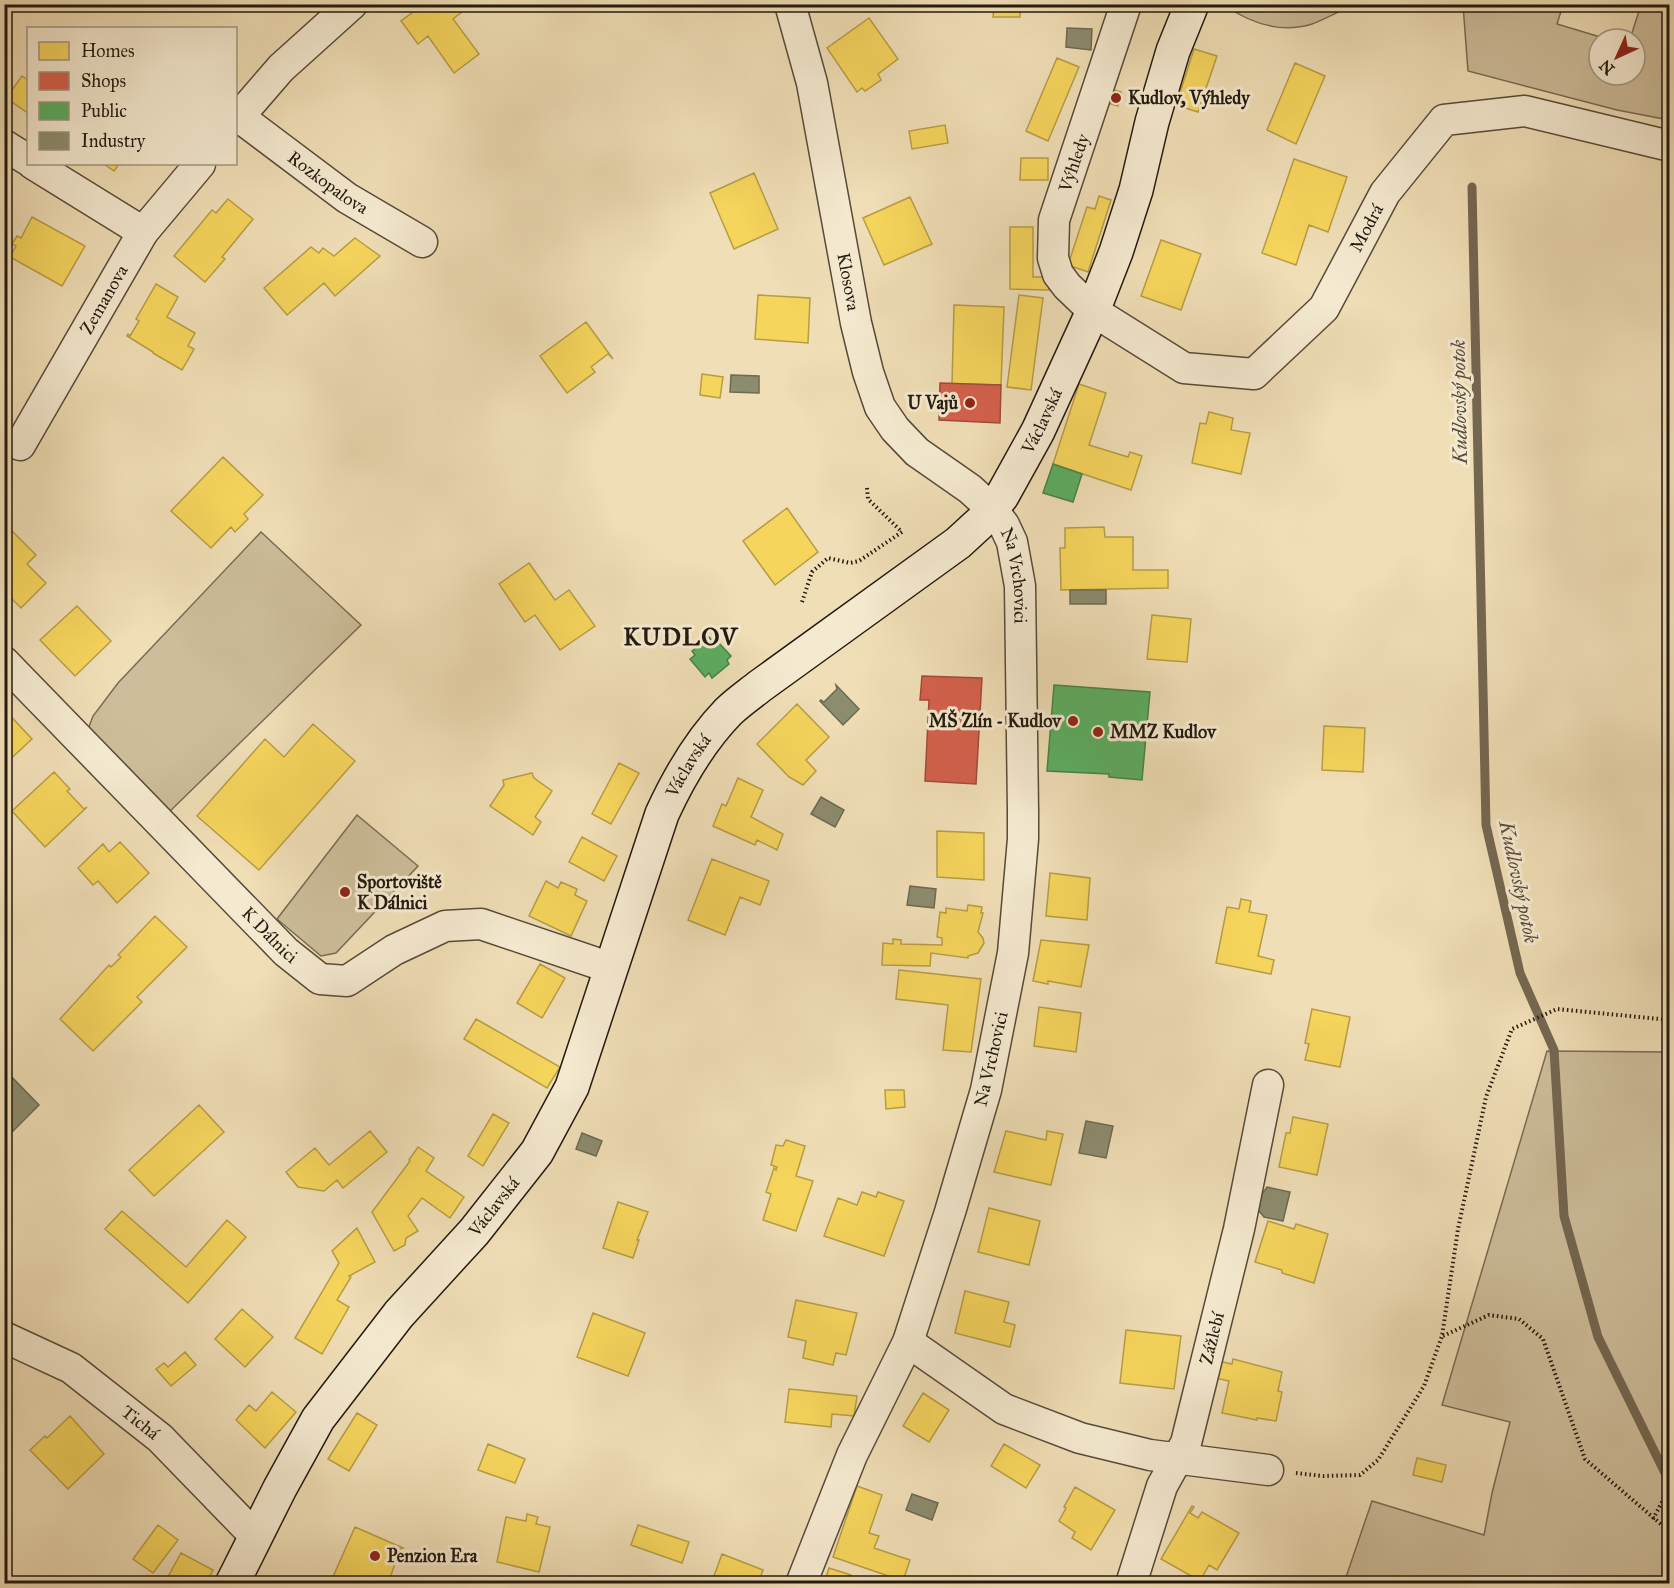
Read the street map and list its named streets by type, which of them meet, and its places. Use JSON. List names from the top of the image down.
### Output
{
  "streets": {
    "street": [
      "Výhledy",
      "Rozkopalova",
      "Modrá",
      "Klosova",
      "Zemanova",
      "Václavská",
      "Na Vrchovici",
      "K Dálnici",
      "Zážlebí",
      "Tichá"
    ]
  },
  "crossings": [
    ["Výhledy", "Modrá"],
    ["Výhledy", "Václavská"],
    ["Modrá", "Václavská"],
    ["Klosova", "Václavská"],
    ["Klosova", "Na Vrchovici"],
    ["Václavská", "Na Vrchovici"],
    ["Václavská", "K Dálnici"],
    ["Václavská", "Tichá"]
  ],
  "districts": ["KUDLOV"],
  "water": ["Kudlovský potok"],
  "places": [
    "Kudlov, Výhledy",
    "U Vajů",
    "MŠ Zlín - Kudlov",
    "MMZ Kudlov",
    "Sportoviště K Dálnici",
    "Penzion Era"
  ],
  "legend": [
    "Homes",
    "Shops",
    "Public",
    "Industry"
  ],
  "north": "bottom left"
}
